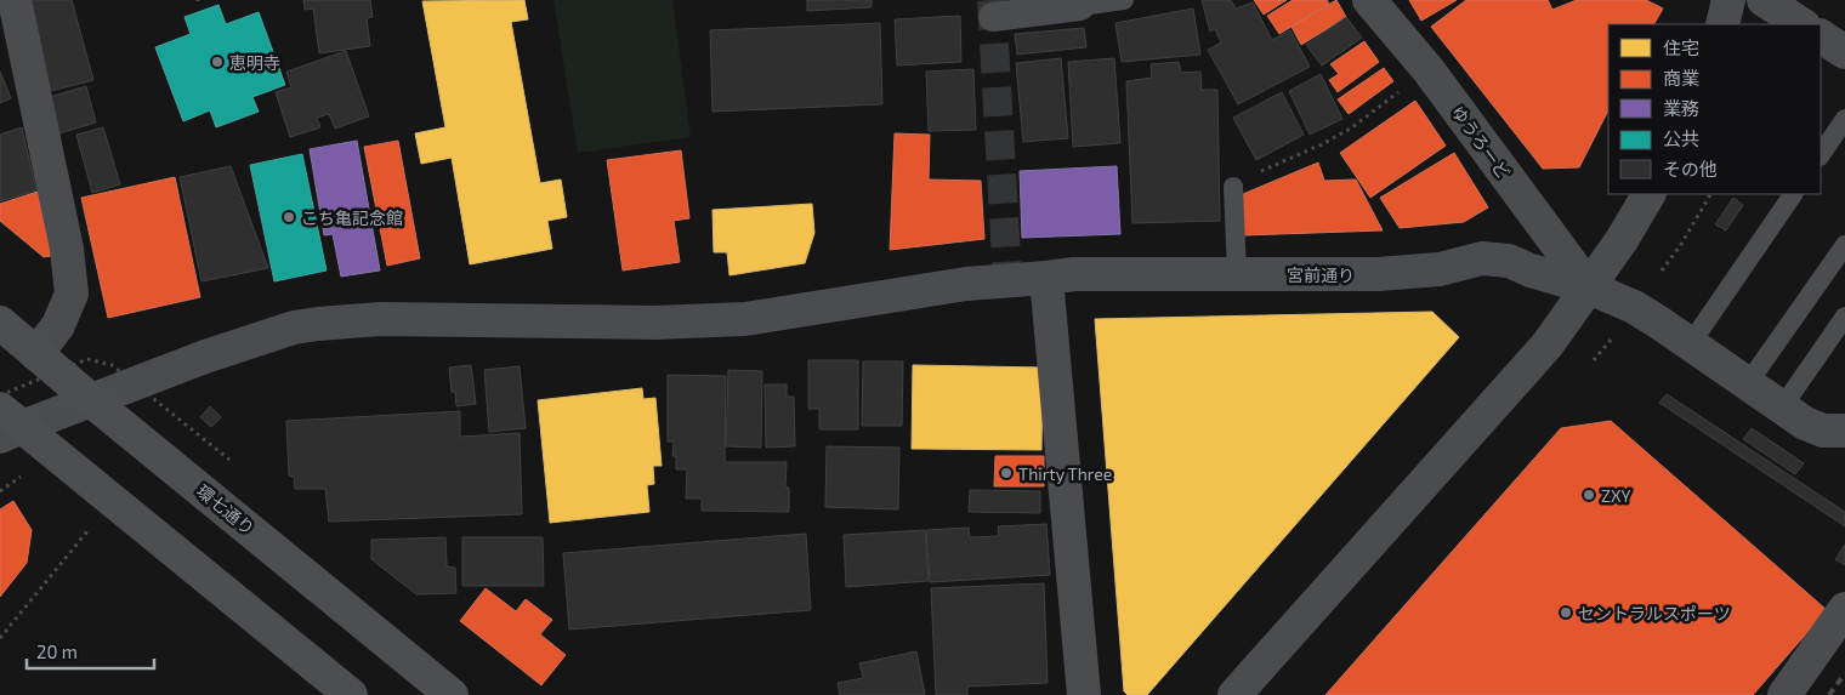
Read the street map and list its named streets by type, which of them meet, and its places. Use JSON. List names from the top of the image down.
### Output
{
  "streets": {
    "main road": ["環七通り"],
    "street": ["ゆうろーど", "宮前通り"]
  },
  "crossings": [
    ["ゆうろーど", "宮前通り"],
    ["宮前通り", "環七通り"]
  ],
  "places": [
    "恵明寺",
    "こち亀記念館",
    "Thirty Three",
    "ZXY",
    "セントラルスポーツ"
  ],
  "legend": [
    "住宅",
    "商業",
    "業務",
    "公共",
    "その他"
  ],
  "scale_bar": "20 m"
}
